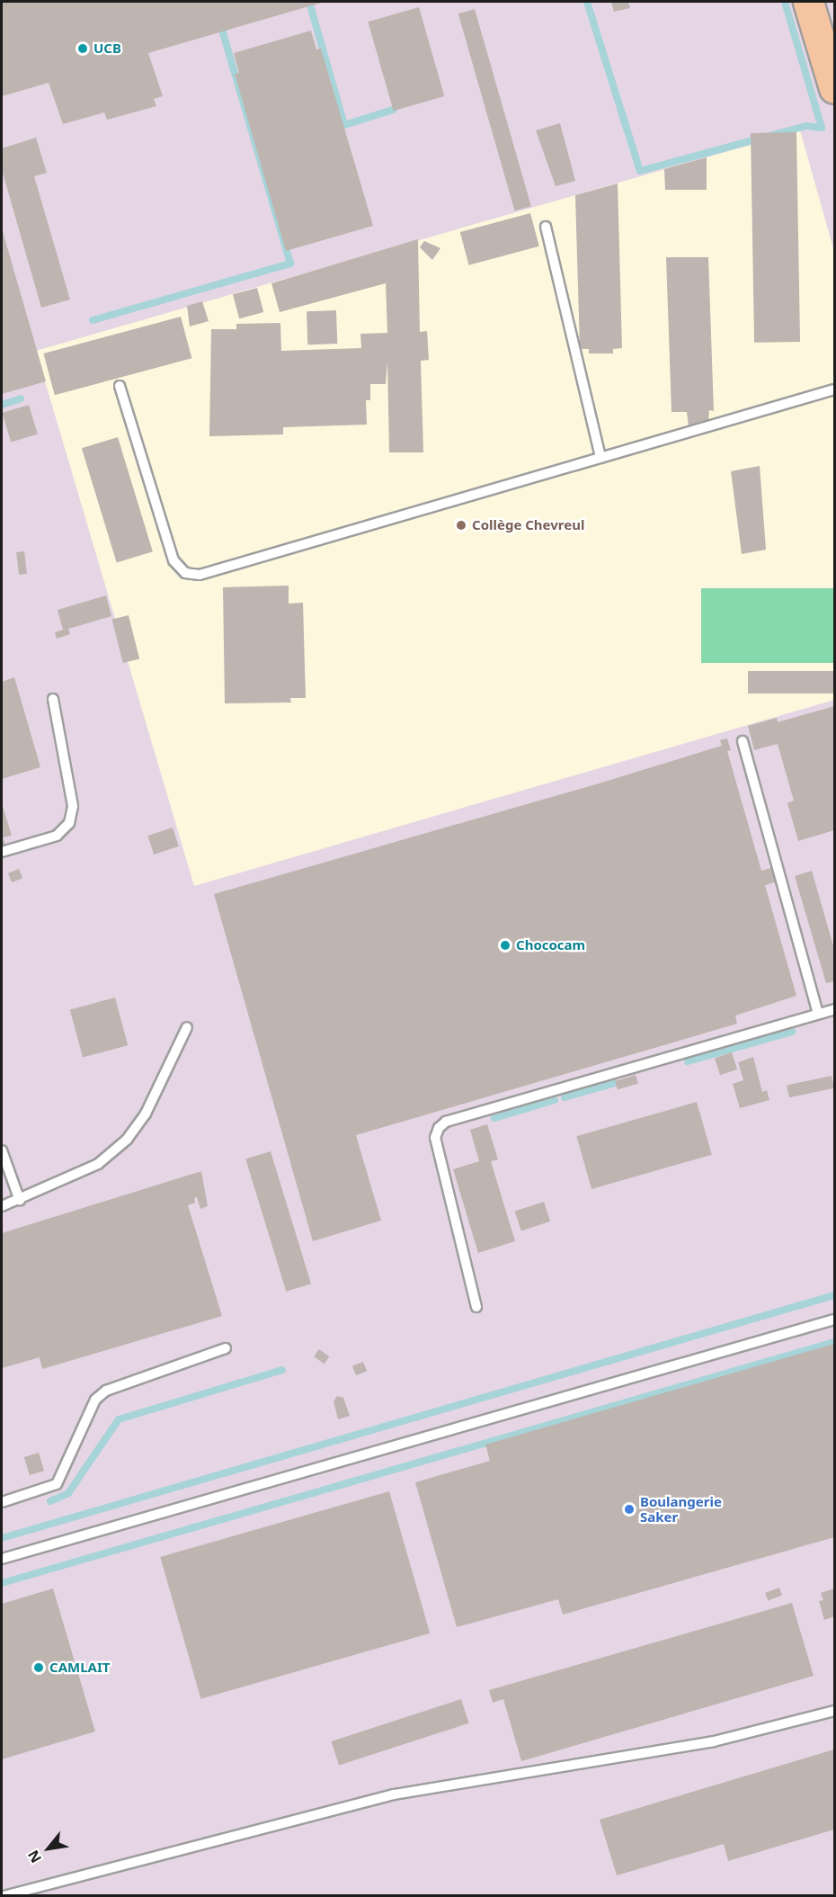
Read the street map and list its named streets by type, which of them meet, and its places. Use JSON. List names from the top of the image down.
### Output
{
  "places": [
    "UCB",
    "Collège Chevreul",
    "Chococam",
    "Boulangerie Saker",
    "CAMLAIT"
  ],
  "north": "bottom left"
}
